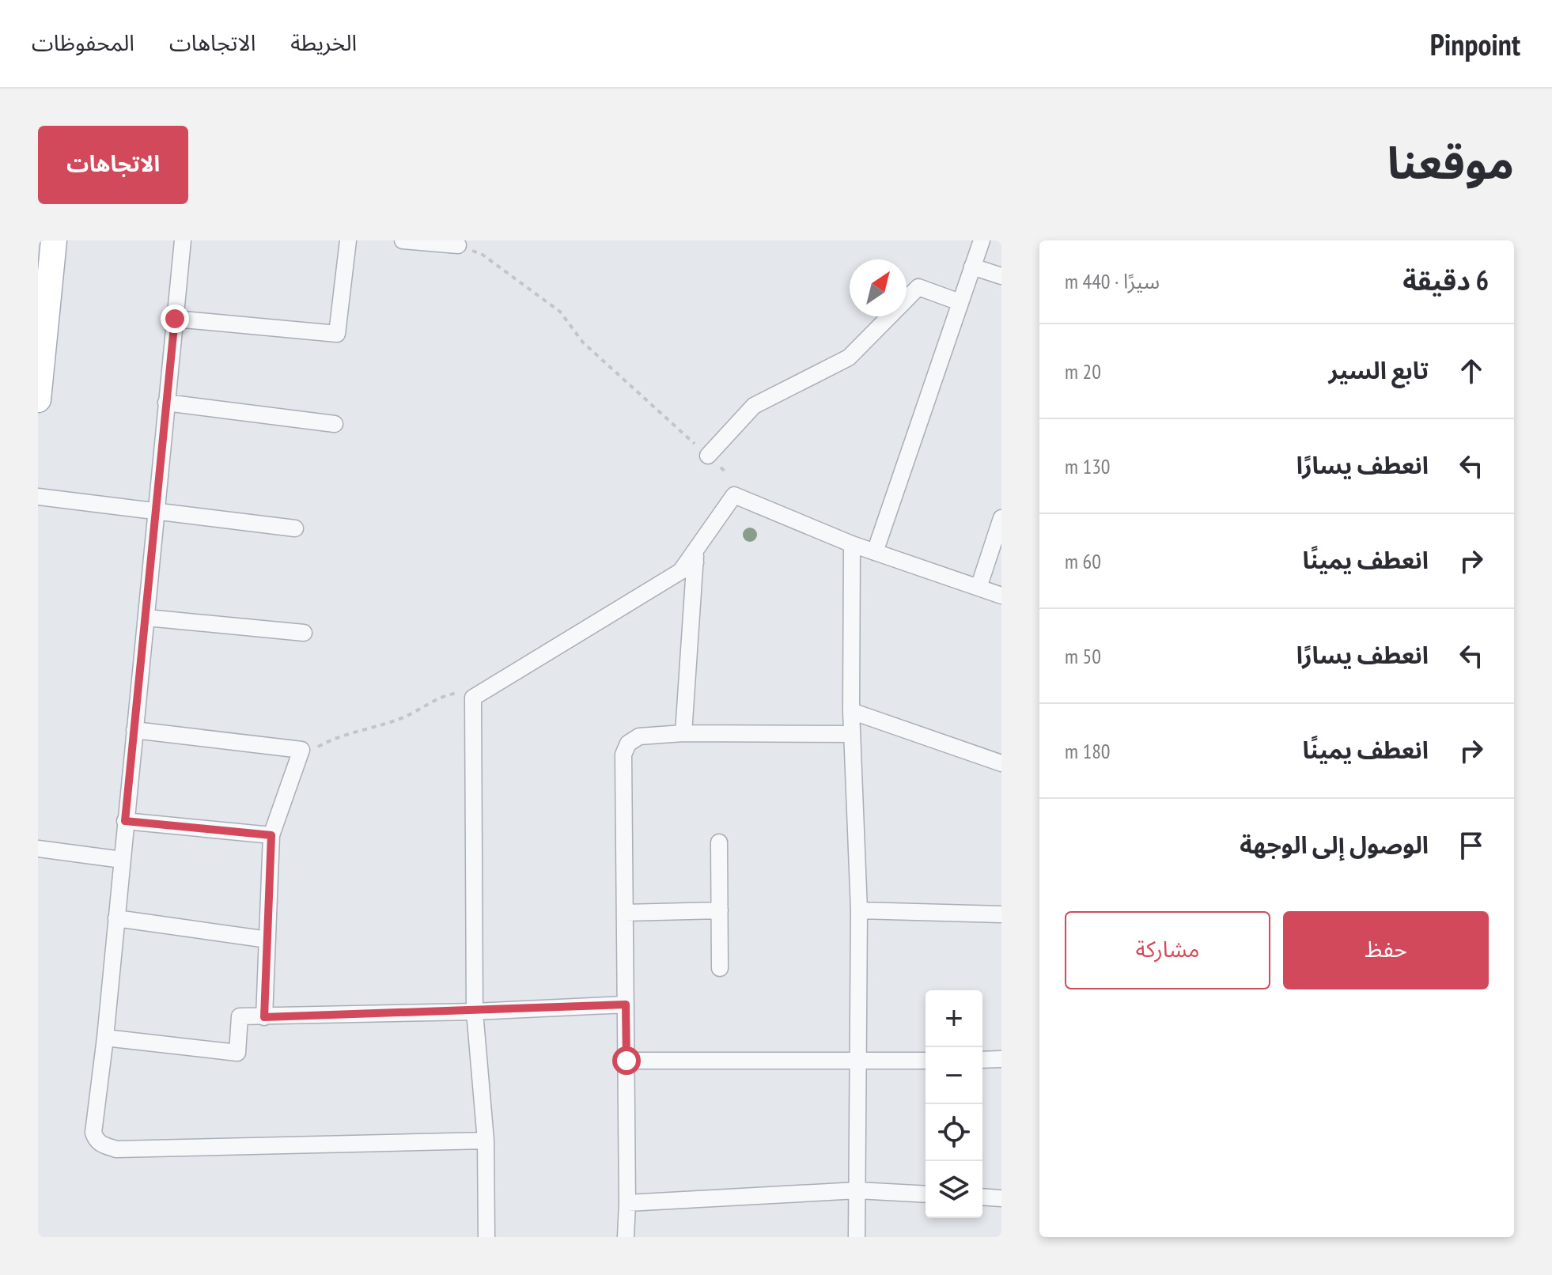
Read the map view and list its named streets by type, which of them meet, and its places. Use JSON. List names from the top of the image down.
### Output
{
  "north": "top right",
  "page": {
    "header": "Pinpoint",
    "nav": ["الخريطة", "الاتجاهات", "المحفوظات"],
    "title": "موقعنا",
    "buttons": [
      "الاتجاهات",
      ["حفظ", "مشاركة"]
    ],
    "heading": ["6 دقيقة", "سيرًا · 440 m"],
    "list": [
      ["تابع السير", "20 m"],
      ["انعطف يسارًا", "130 m"],
      ["انعطف يمينًا", "60 m"],
      ["انعطف يسارًا", "50 m"],
      ["انعطف يمينًا", "180 m"],
      "الوصول إلى الوجهة"
    ],
    "map_buttons": ["+", "−"]
  }
}
